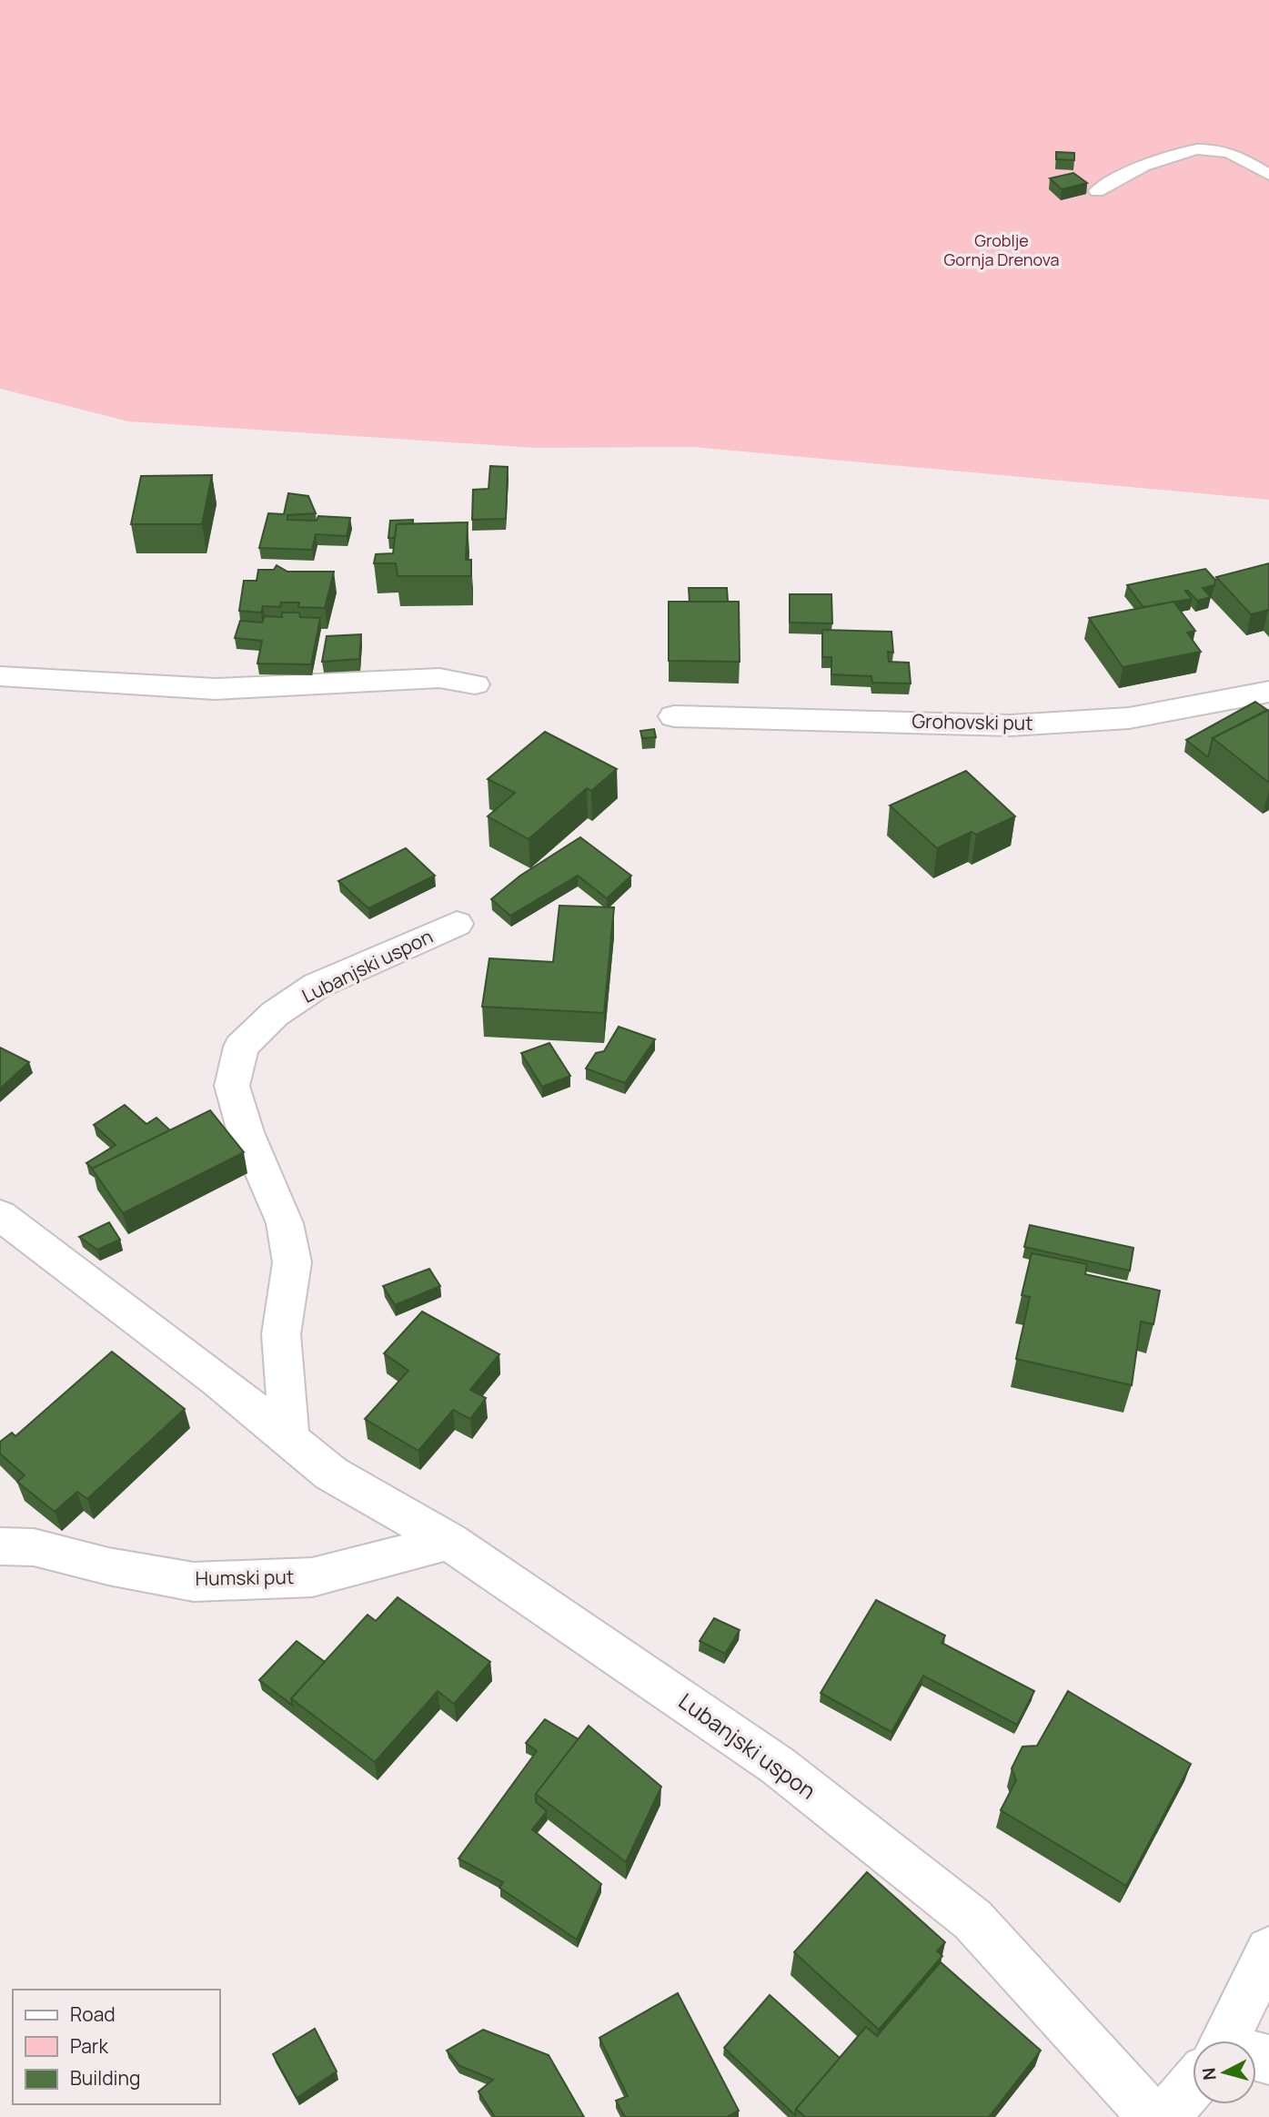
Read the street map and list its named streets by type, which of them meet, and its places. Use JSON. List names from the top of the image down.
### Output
{
  "streets": {
    "street": ["Grohovski put", "Lubanjski uspon", "Humski put"]
  },
  "crossings": [
    ["Lubanjski uspon", "Humski put"]
  ],
  "parks": ["Groblje Gornja Drenova"],
  "legend": ["Road", "Park", "Building"],
  "north": "left"
}
